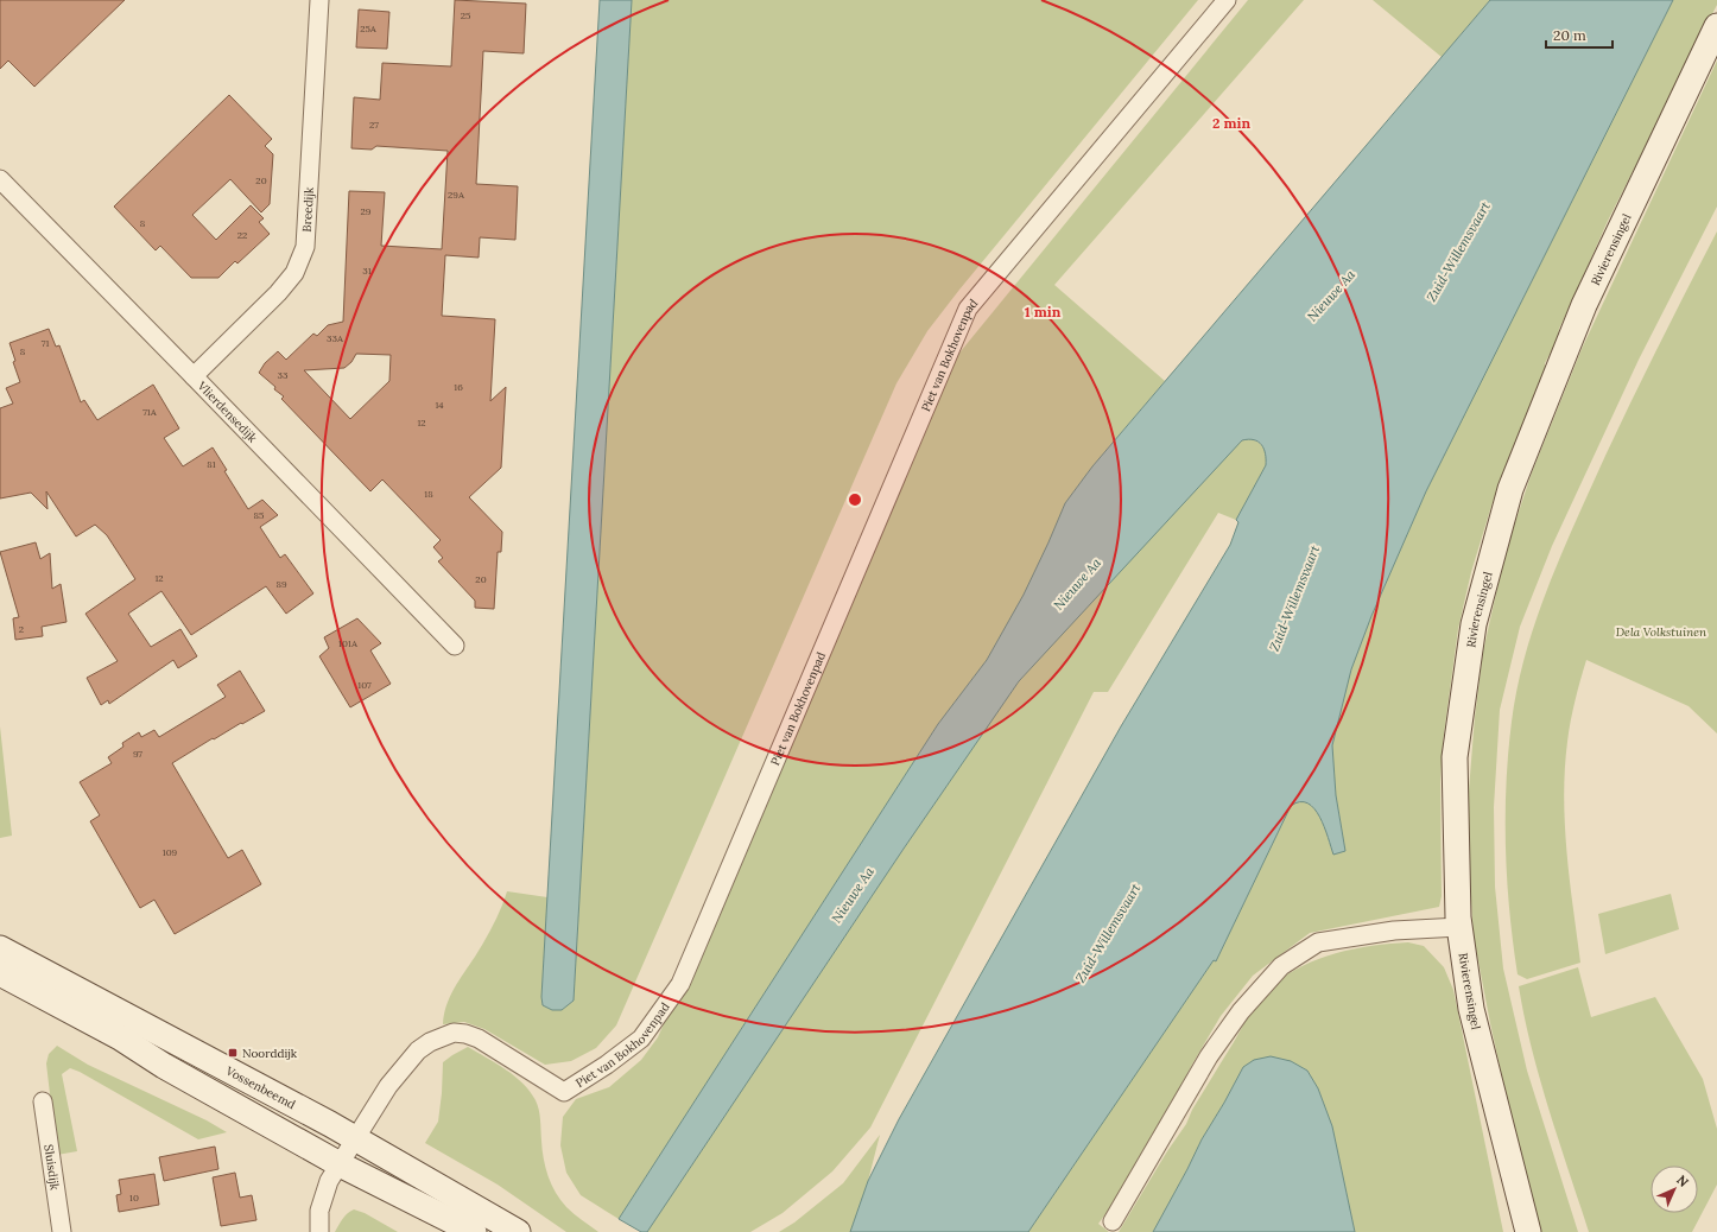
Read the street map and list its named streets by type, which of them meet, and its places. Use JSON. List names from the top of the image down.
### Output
{
  "streets": {
    "main road": ["Rivierensingel", "Vossenbeemd"],
    "street": [
      "Breedijk",
      "Piet van Bokhovenpad",
      "Vlierdensedijk",
      "Sluisdijk"
    ]
  },
  "crossings": [
    ["Breedijk", "Vlierdensedijk"],
    ["Piet van Bokhovenpad", "Vossenbeemd"]
  ],
  "water": ["Zuid-Willemsvaart", "Nieuwe Aa"],
  "parks": ["Dela Volkstuinen"],
  "places": {
    "transit": ["Noorddijk"]
  },
  "house_numbers": [
    "25",
    "25A",
    "27",
    "20",
    "29A",
    "29",
    "8",
    "22",
    "31",
    "33A",
    "71",
    "8",
    "33",
    "16",
    "14",
    "71A",
    "12",
    "81",
    "18",
    "85",
    "12",
    "20",
    "89",
    "2",
    "101A",
    "107",
    "97",
    "109",
    "10"
  ],
  "scale_bar": "20 m",
  "north": "top right",
  "rings": ["2 min", "1 min"]
}
